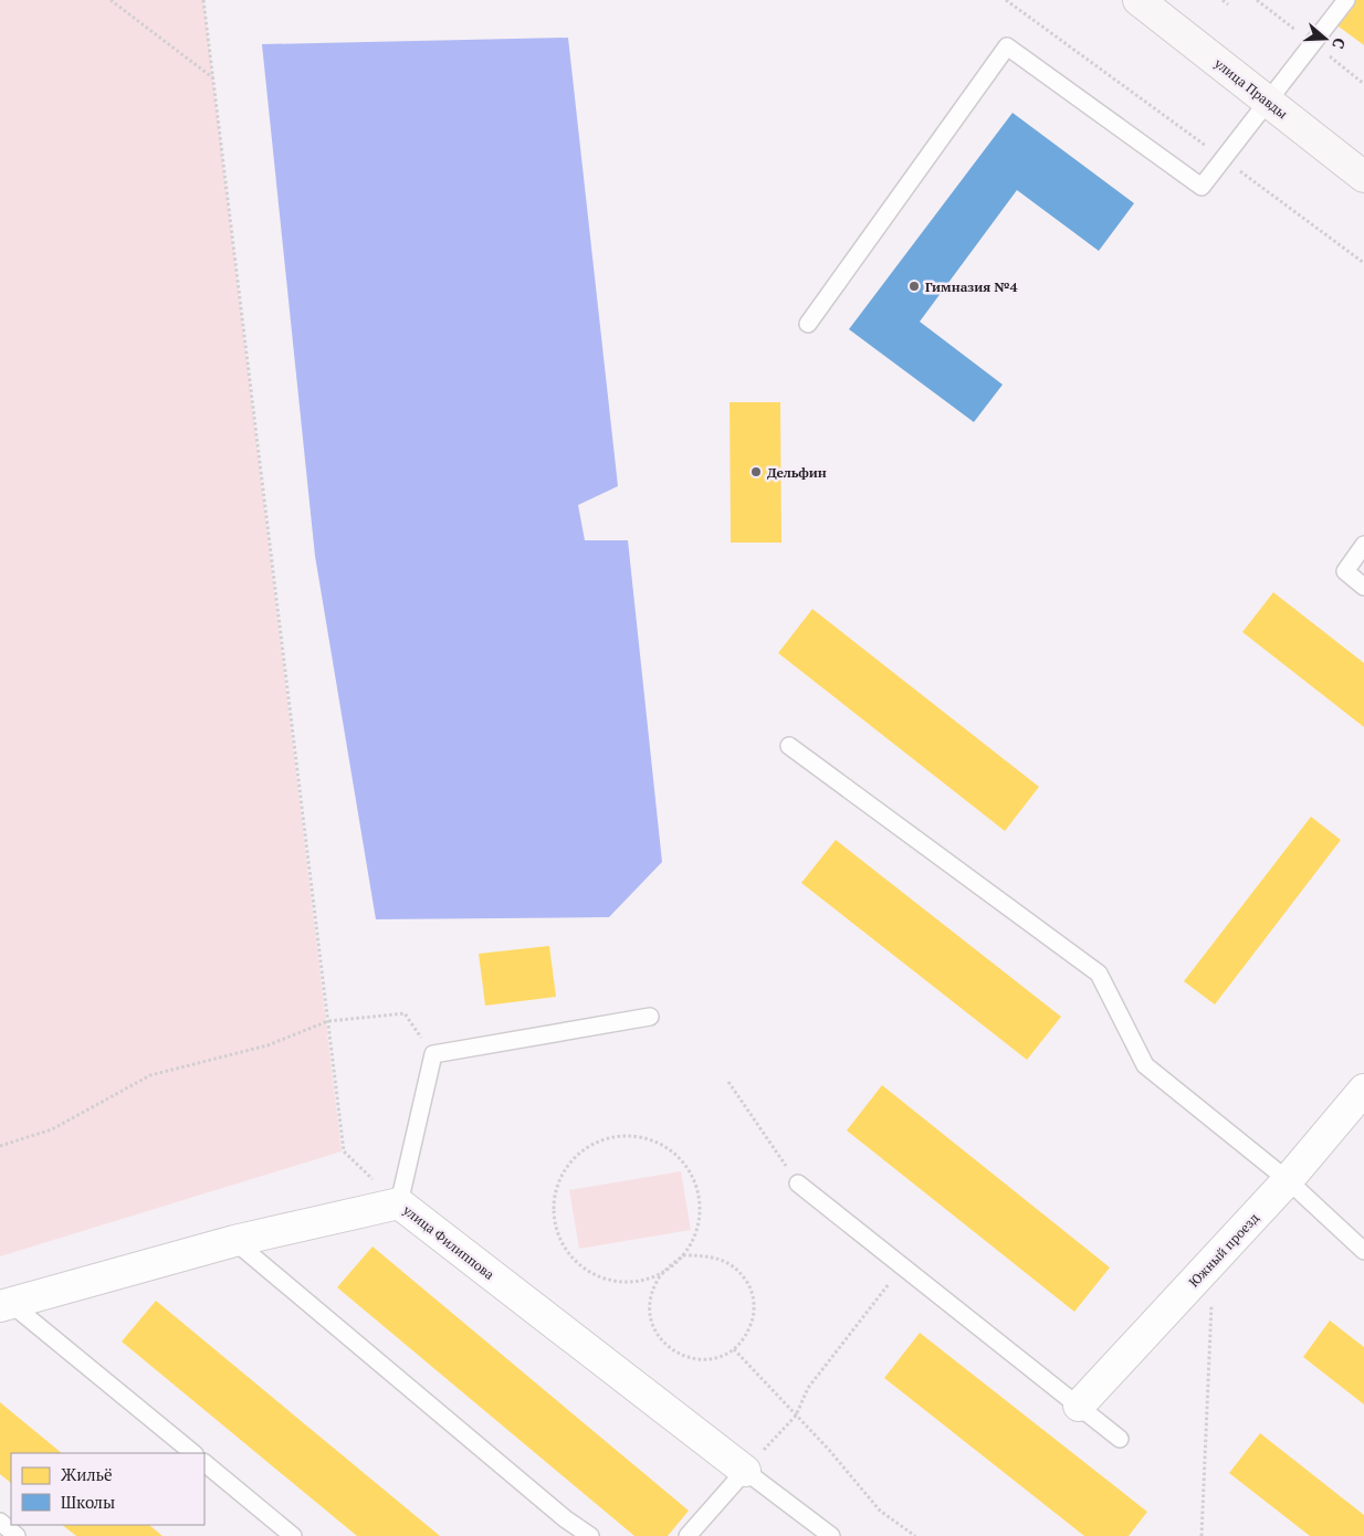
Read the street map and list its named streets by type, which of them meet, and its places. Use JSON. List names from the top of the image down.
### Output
{
  "streets": {
    "street": ["улица Правды", "улица Филиппова", "Южный проезд"]
  },
  "places": ["Гимназия №4", "Дельфин"],
  "legend": ["Жильё", "Школы"],
  "north": "right"
}
